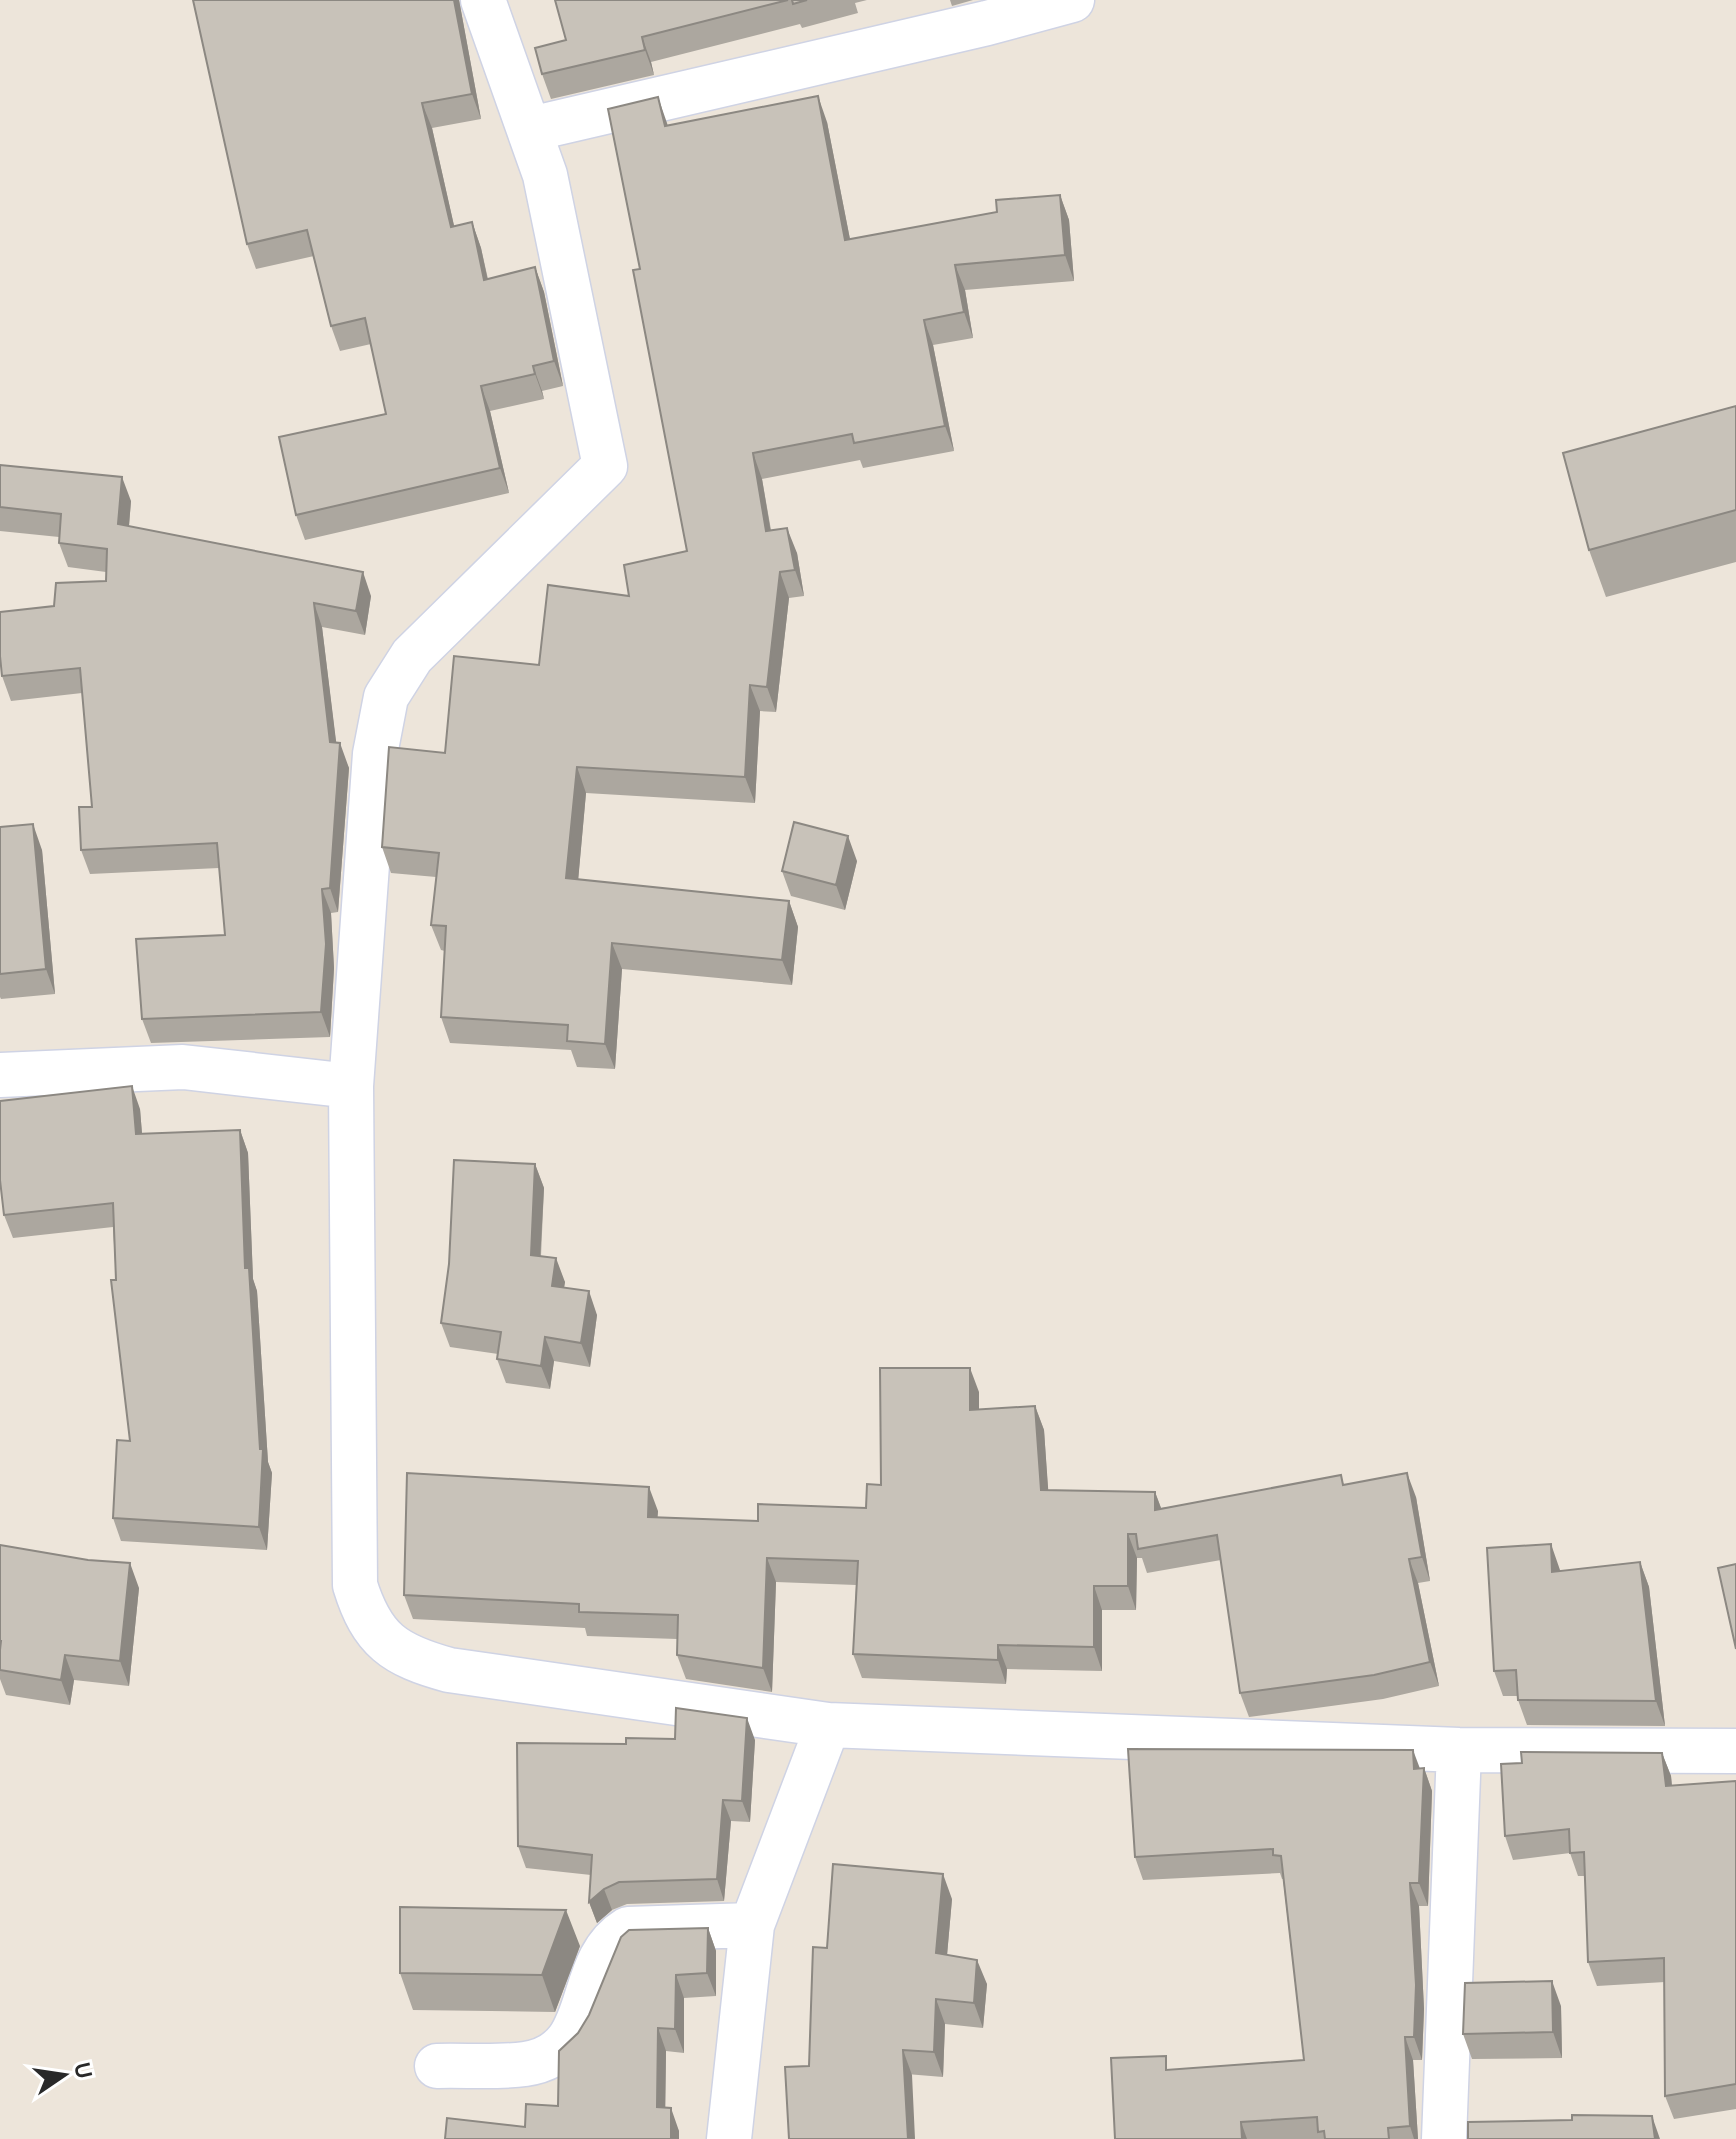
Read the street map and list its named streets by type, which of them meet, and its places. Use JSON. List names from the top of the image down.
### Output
{
  "north": "right"
}
